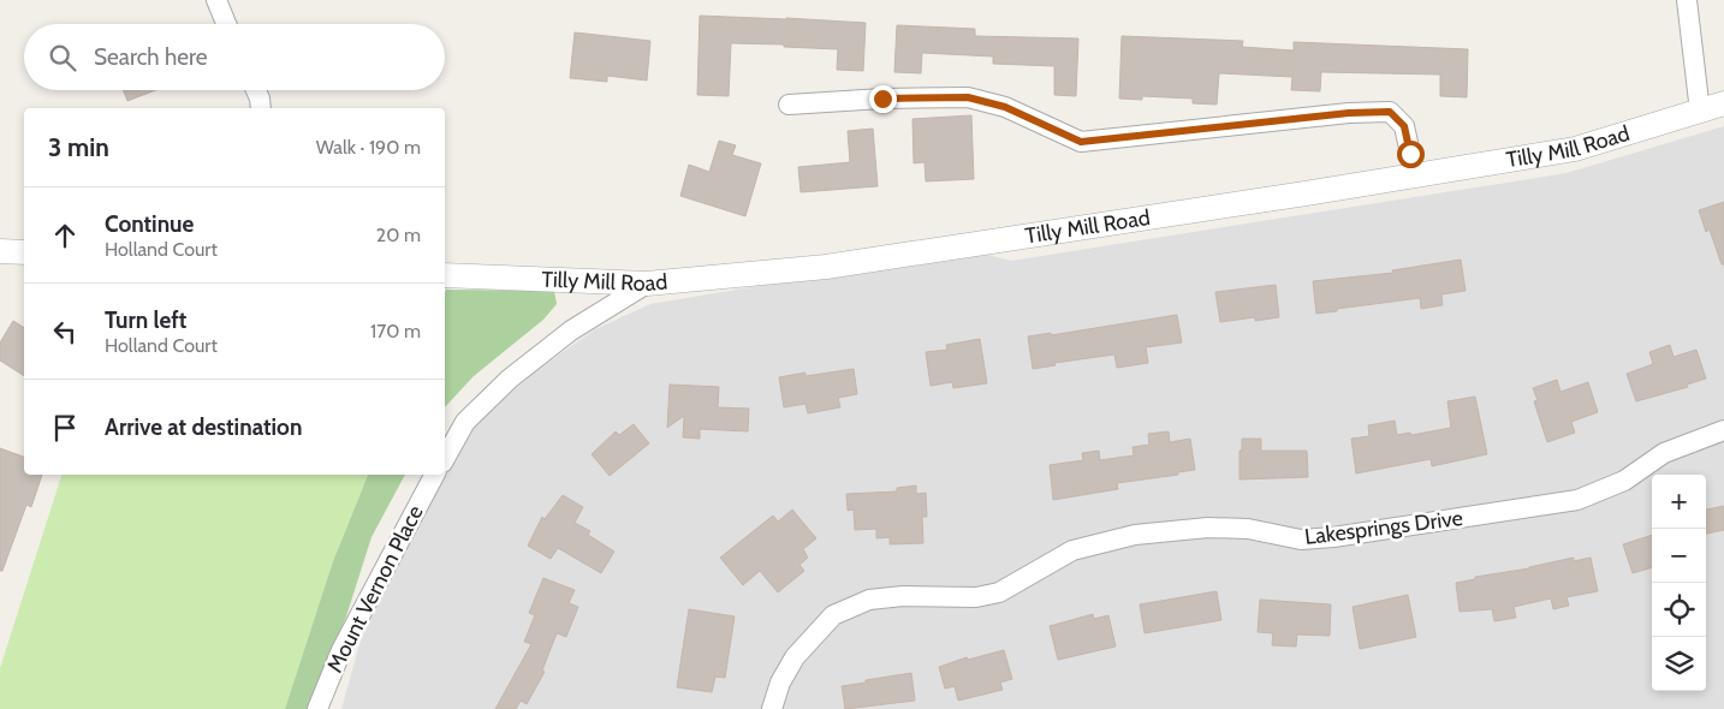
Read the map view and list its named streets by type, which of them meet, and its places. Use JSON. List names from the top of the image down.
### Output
{
  "streets": {
    "street": ["Tilly Mill Road", "Lakesprings Drive", "Mount Vernon Place"]
  },
  "page": {
    "search": "Search here",
    "heading": ["3 min", "Walk · 190 m"],
    "list": [
      ["Continue", "Holland Court", "20 m"],
      ["Turn left", "Holland Court", "170 m"],
      "Arrive at destination"
    ],
    "map_buttons": ["+", "−"]
  }
}
